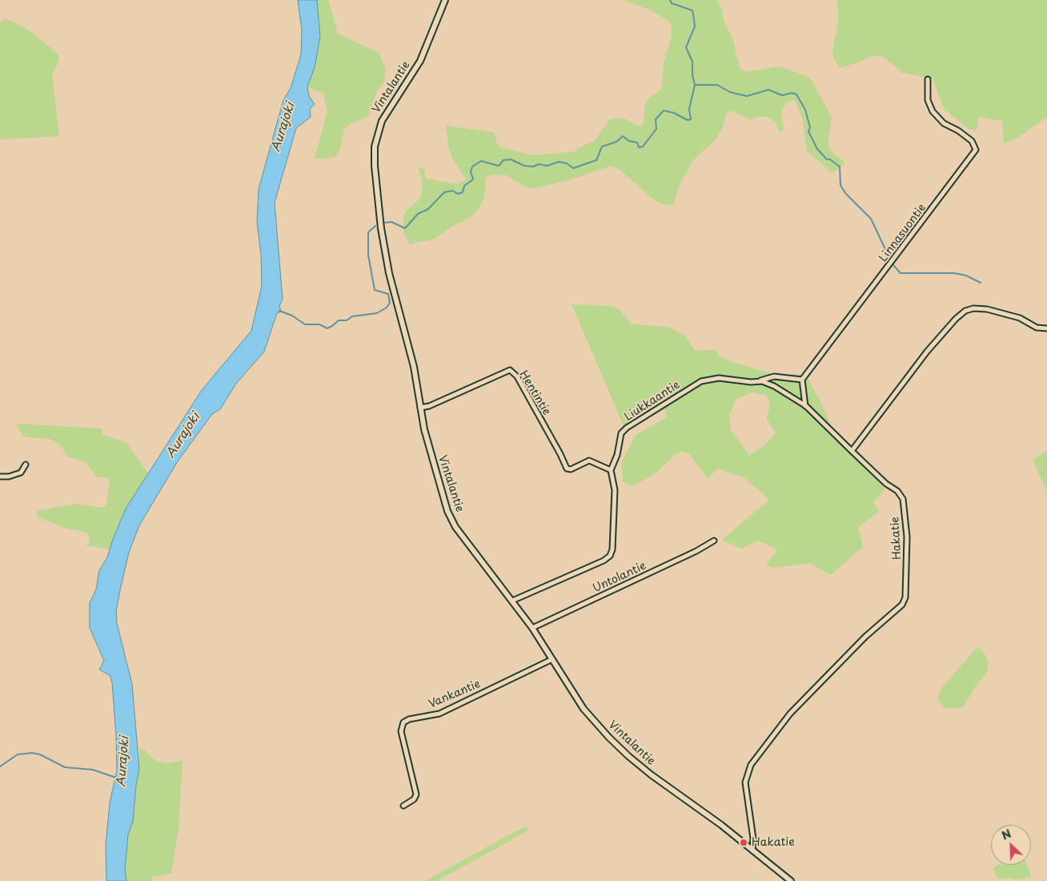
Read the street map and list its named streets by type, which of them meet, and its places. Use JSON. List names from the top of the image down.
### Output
{
  "streets": {
    "street": [
      "Vintalantie",
      "Linnasuontie",
      "Hentintie",
      "Liukkaantie",
      "Hakatie",
      "Untolantie",
      "Vankantie"
    ]
  },
  "crossings": [
    ["Vintalantie", "Hentintie"],
    ["Vintalantie", "Hakatie"],
    ["Vintalantie", "Untolantie"],
    ["Vintalantie", "Vankantie"],
    ["Hentintie", "Liukkaantie"],
    ["Liukkaantie", "Hakatie"]
  ],
  "water": ["Aurajoki"],
  "places": ["Hakatie"],
  "north": "top left"
}
